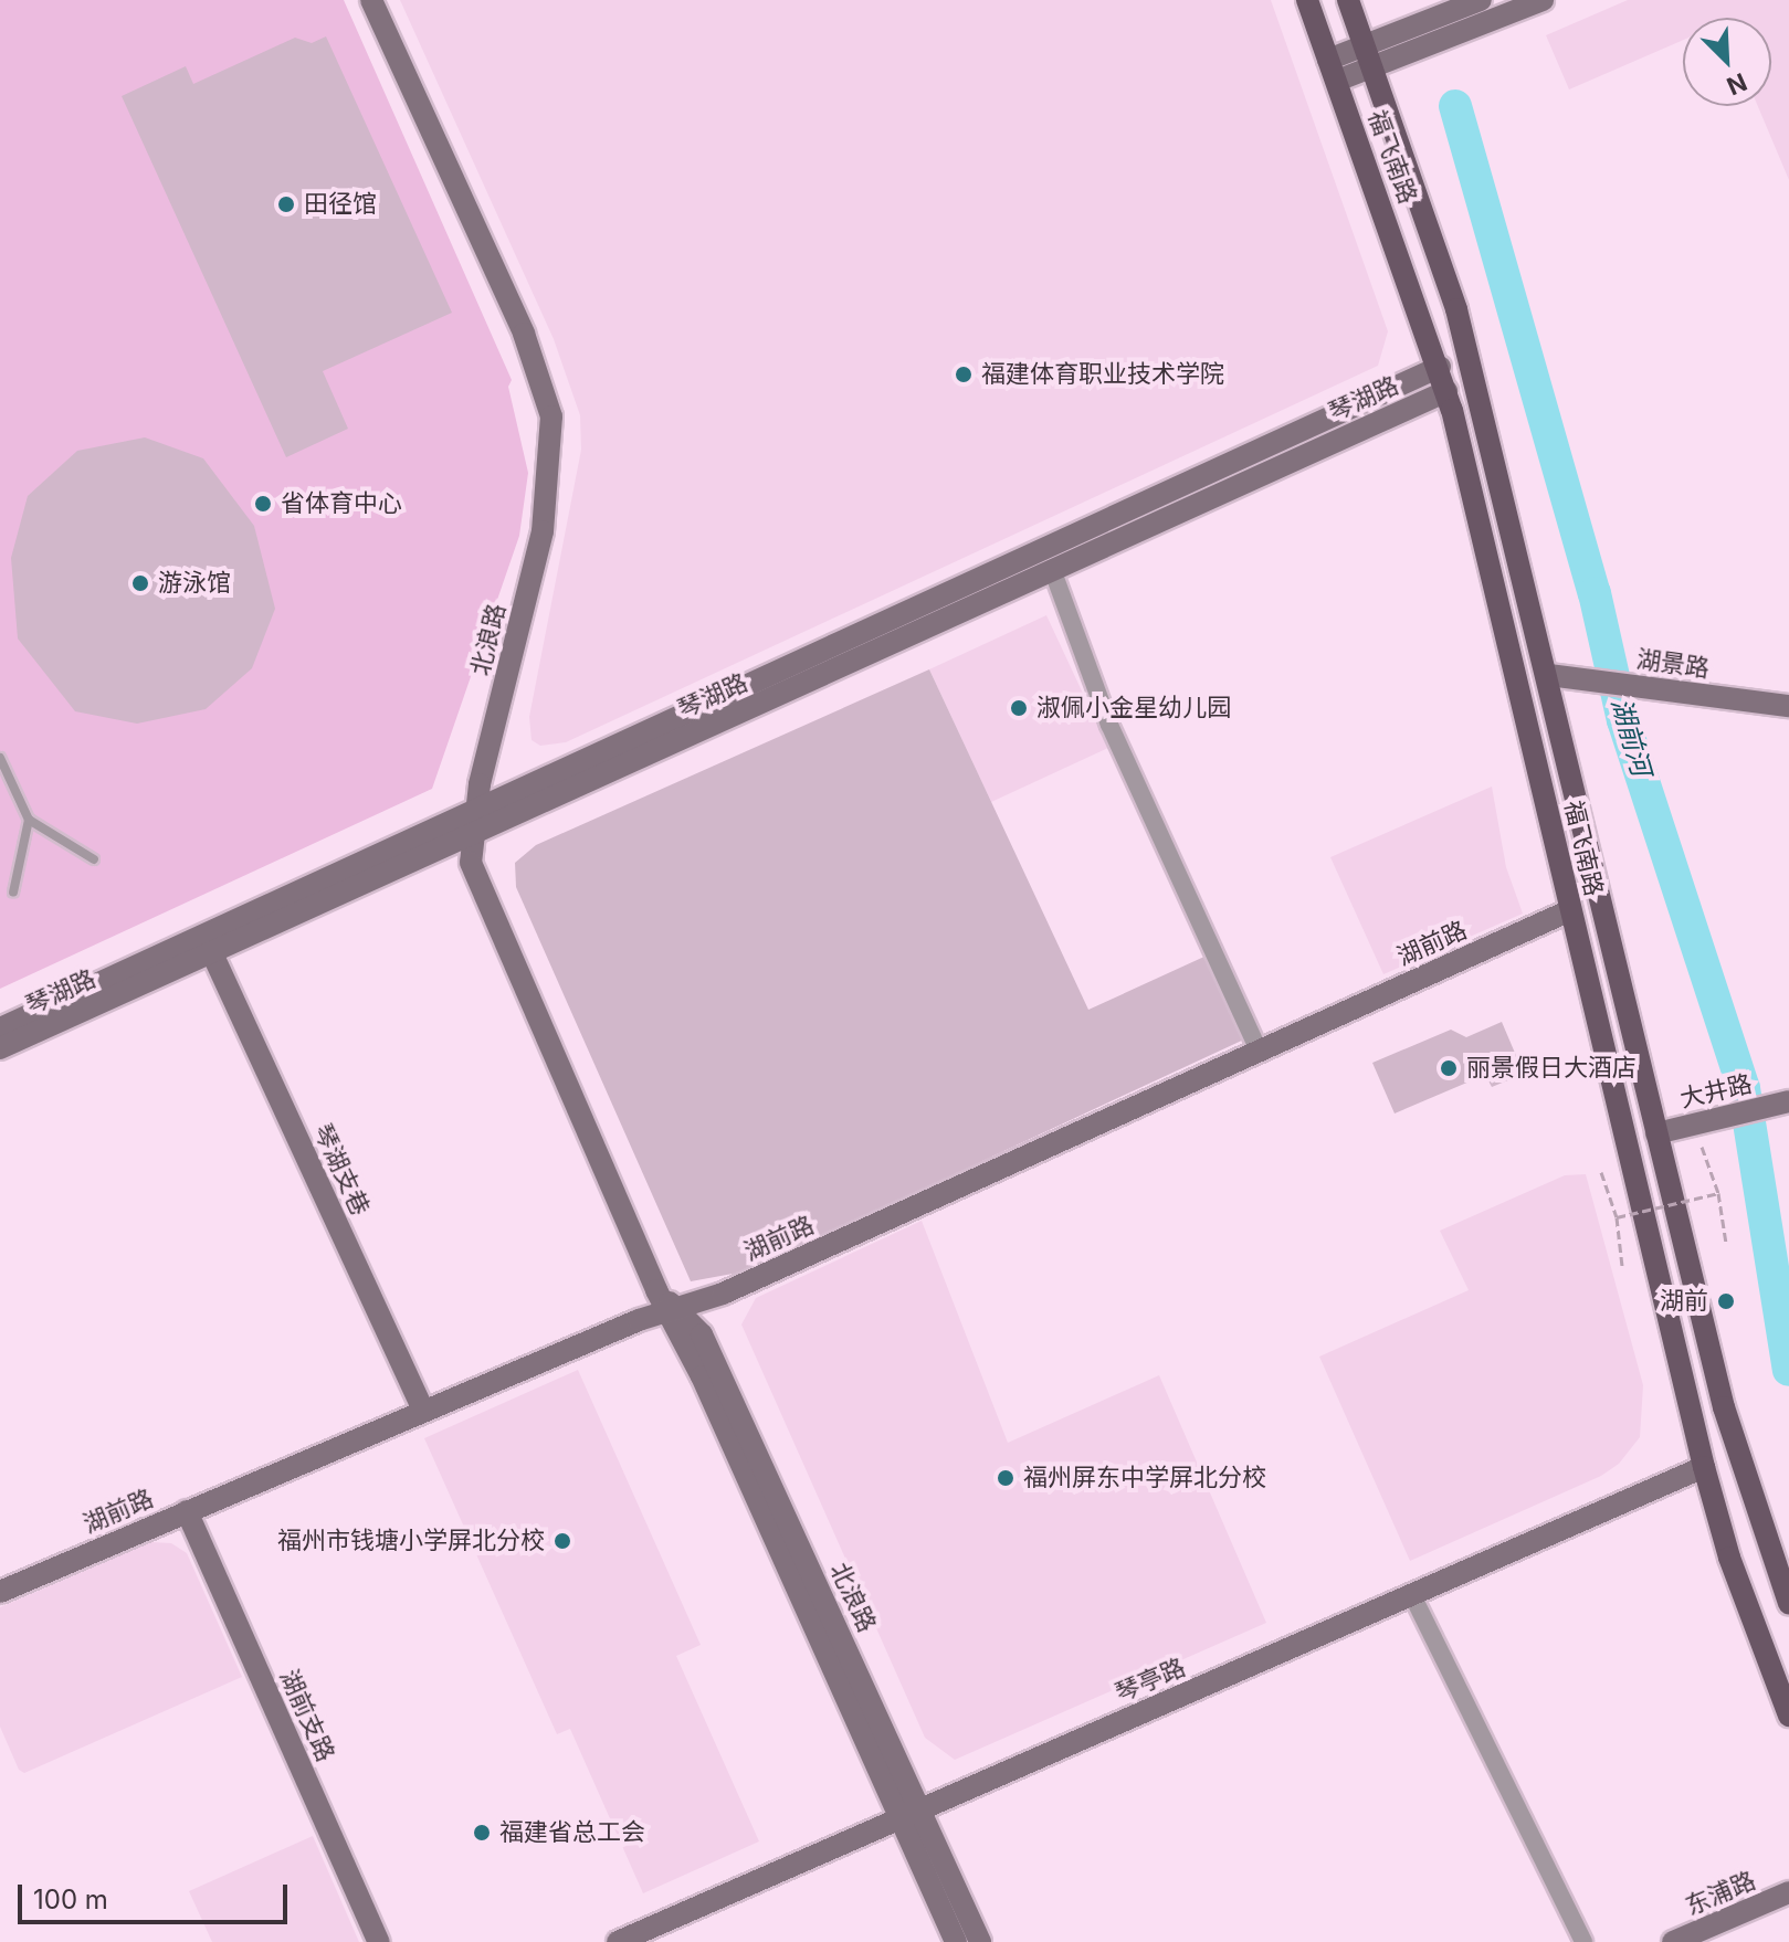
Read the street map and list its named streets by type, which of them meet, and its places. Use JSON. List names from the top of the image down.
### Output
{
  "streets": {
    "main road": ["福飞南路"],
    "street": [
      "琴湖路",
      "北浪路",
      "湖景路",
      "湖前路",
      "大井路",
      "琴湖支巷",
      "琴亭路",
      "湖前支路",
      "东浦路"
    ]
  },
  "crossings": [
    ["福飞南路", "琴湖路"],
    ["福飞南路", "湖景路"],
    ["福飞南路", "湖前路"],
    ["福飞南路", "大井路"],
    ["福飞南路", "琴亭路"],
    ["琴湖路", "北浪路"],
    ["琴湖路", "琴湖支巷"],
    ["北浪路", "湖前路"],
    ["北浪路", "琴亭路"],
    ["湖前路", "琴湖支巷"],
    ["湖前路", "湖前支路"]
  ],
  "water": ["湖前河"],
  "places": [
    "田径馆",
    "福建体育职业技术学院",
    "省体育中心",
    "游泳馆",
    "淑佩小金星幼儿园",
    "丽景假日大酒店",
    "湖前",
    "福州屏东中学屏北分校",
    "福州市钱塘小学屏北分校",
    "福建省总工会"
  ],
  "scale_bar": "100 m",
  "north": "bottom right"
}
